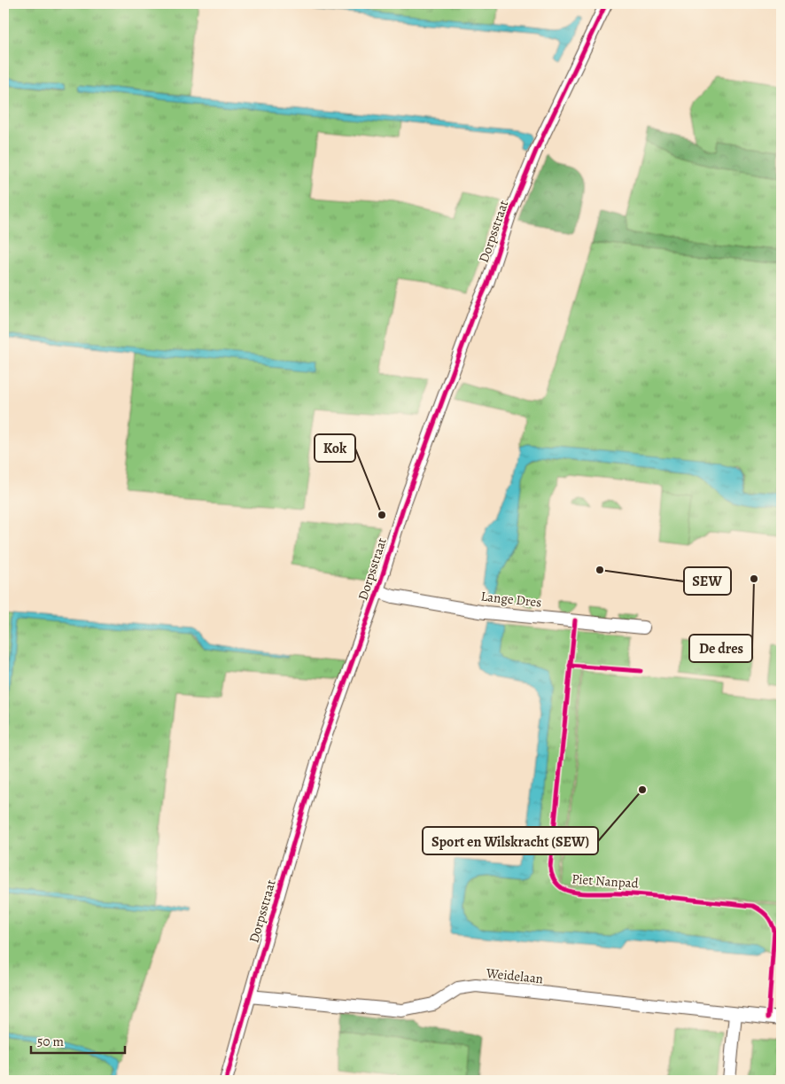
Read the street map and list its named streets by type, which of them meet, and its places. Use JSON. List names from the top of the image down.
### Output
{
  "streets": {
    "street": ["Dorpsstraat", "Lange Dres", "Weidelaan"],
    "cycle path": ["Piet Nanpad"]
  },
  "crossings": [
    ["Dorpsstraat", "Lange Dres"],
    ["Dorpsstraat", "Weidelaan"]
  ],
  "places": [
    "Kok",
    "SEW",
    "De dres",
    "Sport en Wilskracht (SEW)"
  ],
  "scale_bar": "50 m"
}
